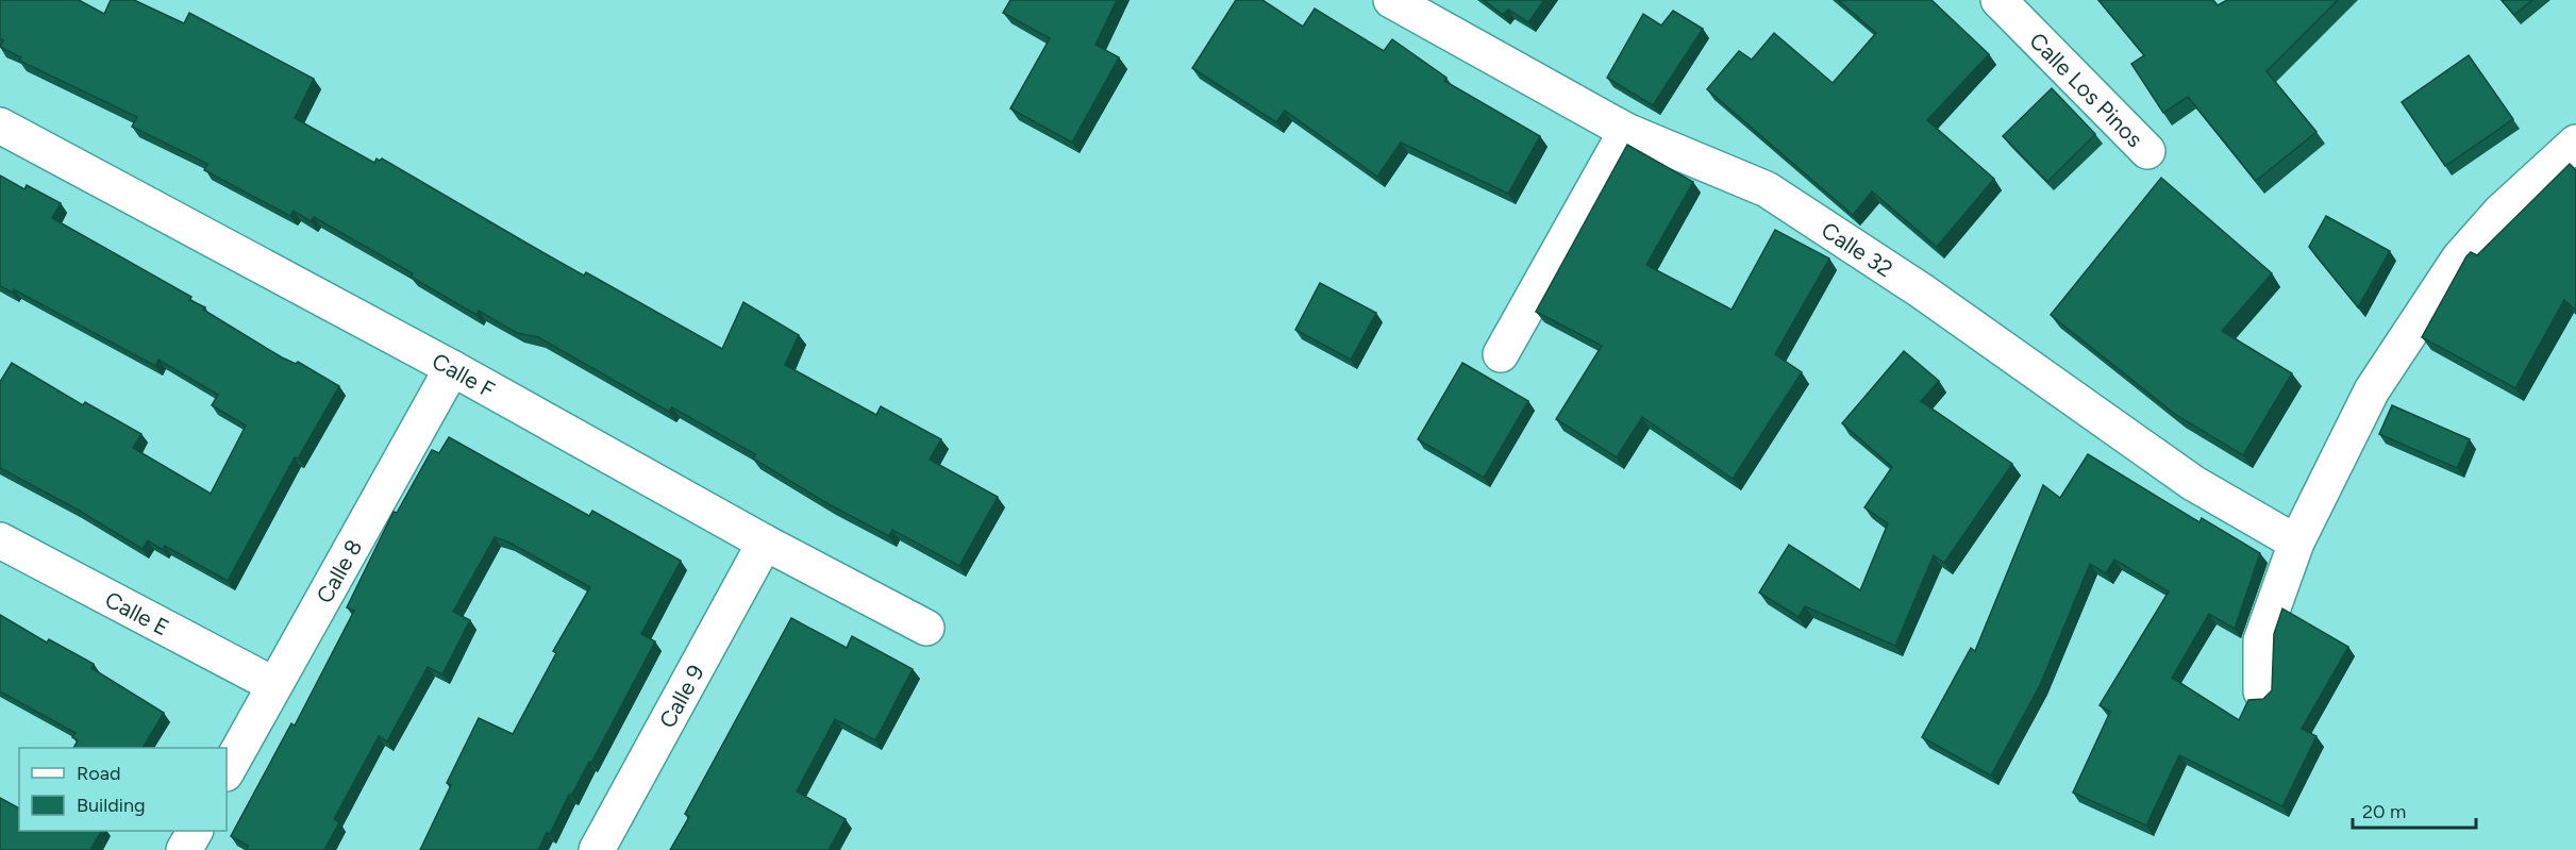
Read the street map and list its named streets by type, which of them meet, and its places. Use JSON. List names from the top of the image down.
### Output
{
  "streets": {
    "street": [
      "Calle Los Pinos",
      "Calle 32",
      "Calle F",
      "Calle 8",
      "Calle E",
      "Calle 9"
    ]
  },
  "crossings": [
    ["Calle F", "Calle 8"],
    ["Calle F", "Calle 9"],
    ["Calle 8", "Calle E"]
  ],
  "legend": ["Road", "Building"],
  "scale_bar": "20 m"
}
